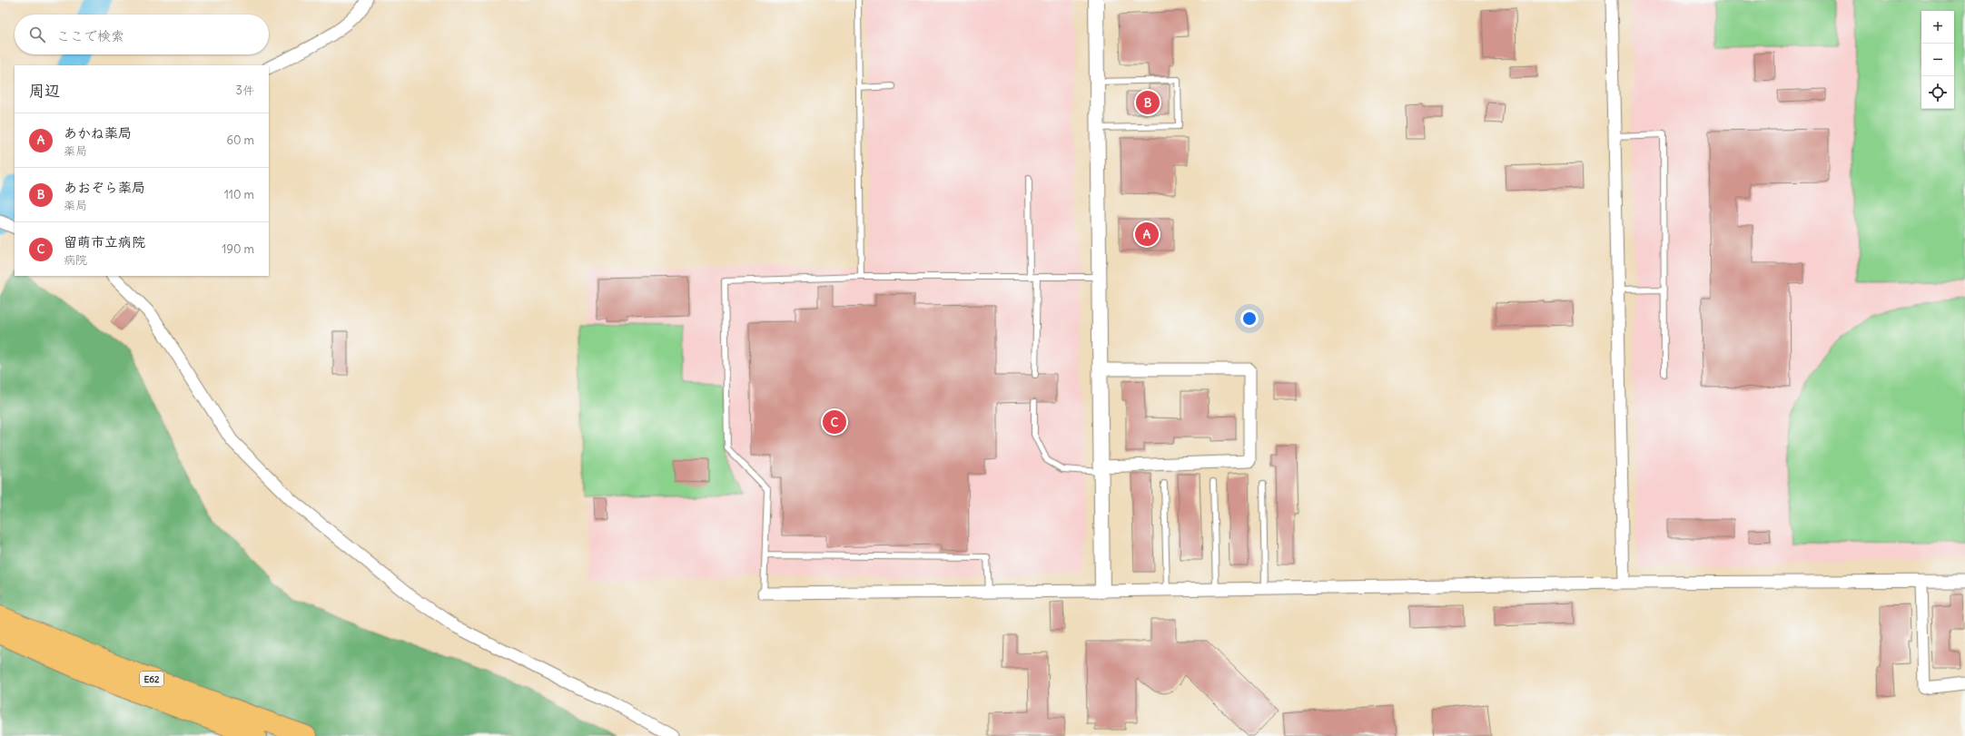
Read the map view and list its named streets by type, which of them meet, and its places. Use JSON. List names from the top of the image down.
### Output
{
  "streets": {
    "highway": ["E62"]
  },
  "page": {
    "map_buttons": ["+", "−"],
    "search": "ここで検索",
    "heading": ["周辺", "3件"],
    "pins": ["B", "A", "C"],
    "list": [
      {
        "mark": "A",
        "name": "あかね薬局",
        "note": "薬局",
        "value": "60 m"
      },
      {
        "mark": "B",
        "name": "あおぞら薬局",
        "note": "薬局",
        "value": "110 m"
      },
      {
        "mark": "C",
        "name": "留萌市立病院",
        "note": "病院",
        "value": "190 m"
      }
    ]
  }
}
